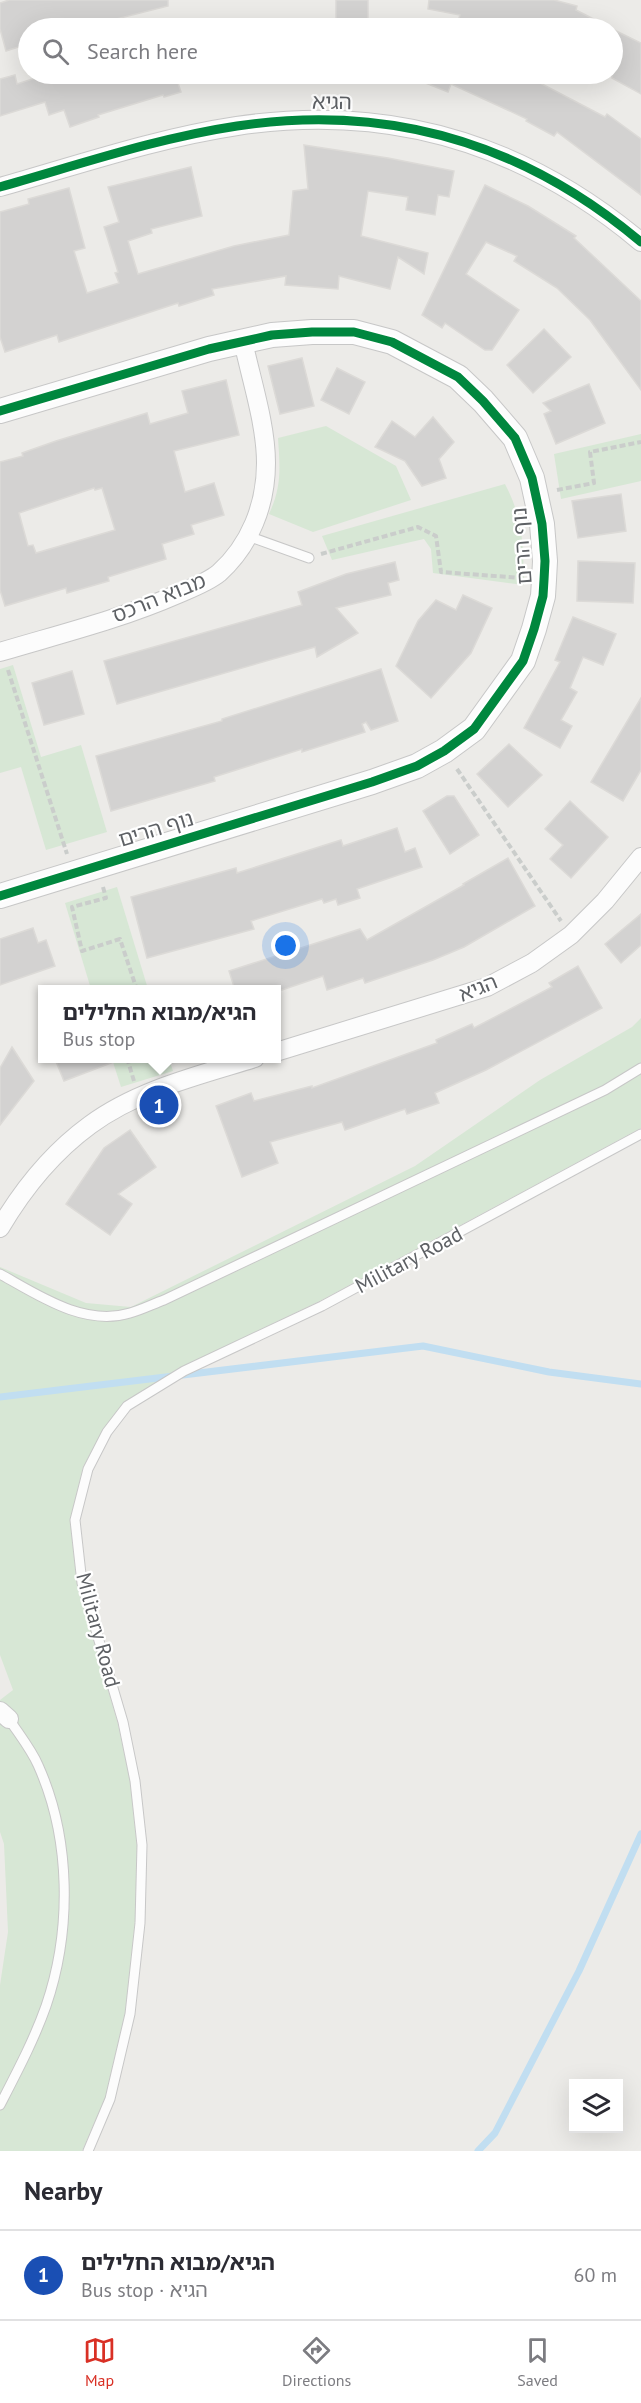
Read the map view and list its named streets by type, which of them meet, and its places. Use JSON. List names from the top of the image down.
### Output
{
  "streets": {
    "street": ["הגיא", "נוף הרים", "מבוא הרכס"],
    "lane": ["Military Road"]
  },
  "crossings": [
    ["נוף הרים", "מבוא הרכס"]
  ],
  "page": {
    "search": "Search here",
    "popup": ["הגיא/מבוא החלילים", "Bus stop"],
    "pins": "1",
    "heading": "Nearby",
    "list": [
      {
        "mark": "1",
        "name": "הגיא/מבוא החלילים",
        "note": "Bus stop · הגיא",
        "value": "60 m"
      }
    ],
    "nav": ["Map", "Directions", "Saved"]
  }
}
